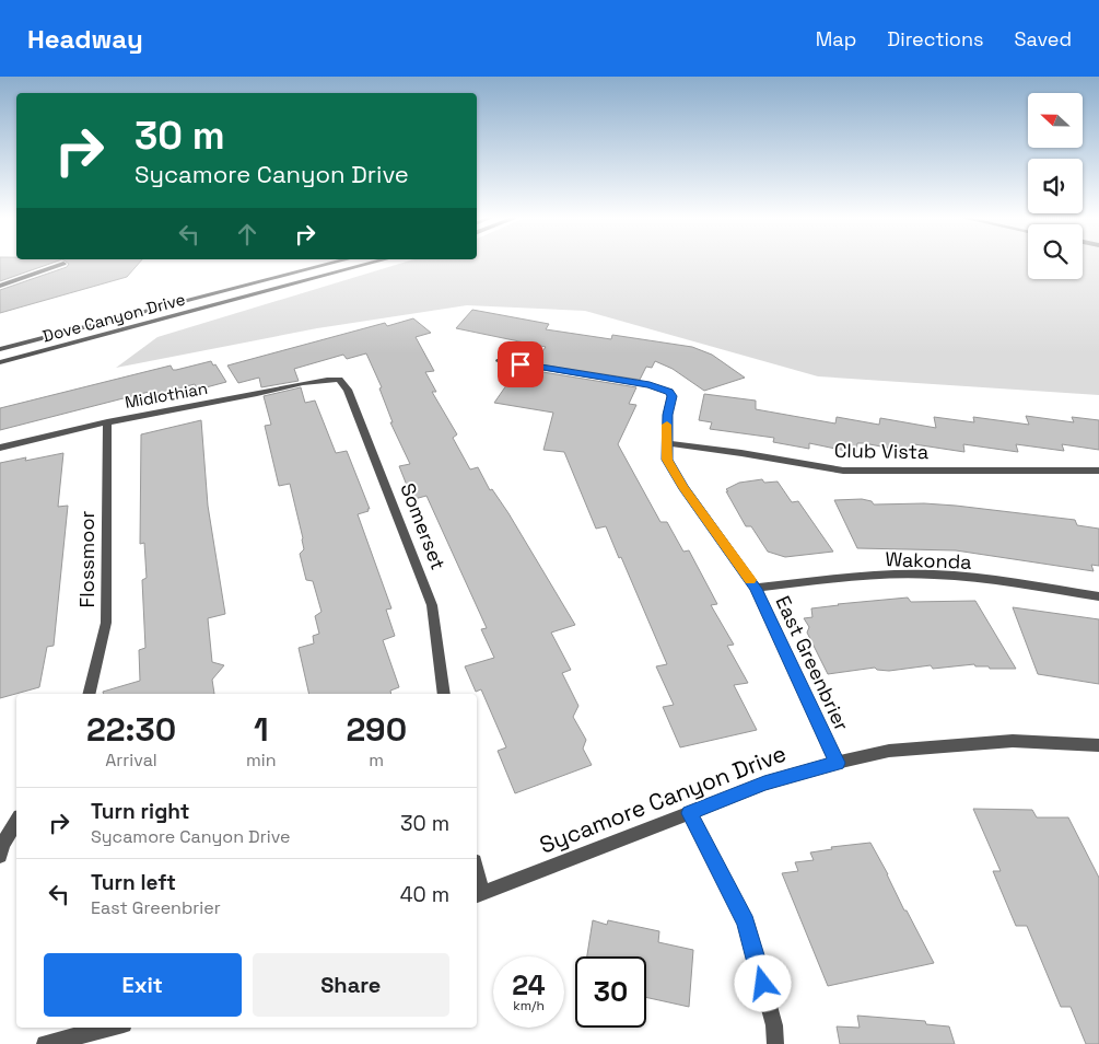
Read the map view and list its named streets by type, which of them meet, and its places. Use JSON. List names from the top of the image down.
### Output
{
  "streets": {
    "street": [
      "Dove Canyon Drive",
      "Midlothian",
      "Club Vista",
      "Somerset",
      "Flossmoor",
      "Wakonda",
      "East Greenbrier",
      "Sycamore Canyon Drive"
    ]
  },
  "crossings": [
    ["Midlothian", "Somerset"],
    ["Midlothian", "Flossmoor"],
    ["Club Vista", "East Greenbrier"],
    ["Wakonda", "East Greenbrier"],
    ["East Greenbrier", "Sycamore Canyon Drive"]
  ],
  "north": "left",
  "page": {
    "header": "Headway",
    "nav": ["Map", "Directions", "Saved"],
    "turn": ["30 m", "Sycamore Canyon Drive"],
    "eta": [
      "22:30",
      "Arrival",
      "1",
      "min",
      "290",
      "m"
    ],
    "list": [
      {
        "name": "Turn right",
        "note": "Sycamore Canyon Drive",
        "value": "30 m"
      },
      {
        "name": "Turn left",
        "note": "East Greenbrier",
        "value": "40 m"
      }
    ],
    "buttons": ["Exit", "Share"],
    "speed": "24 km/h",
    "limit": "30"
  }
}
